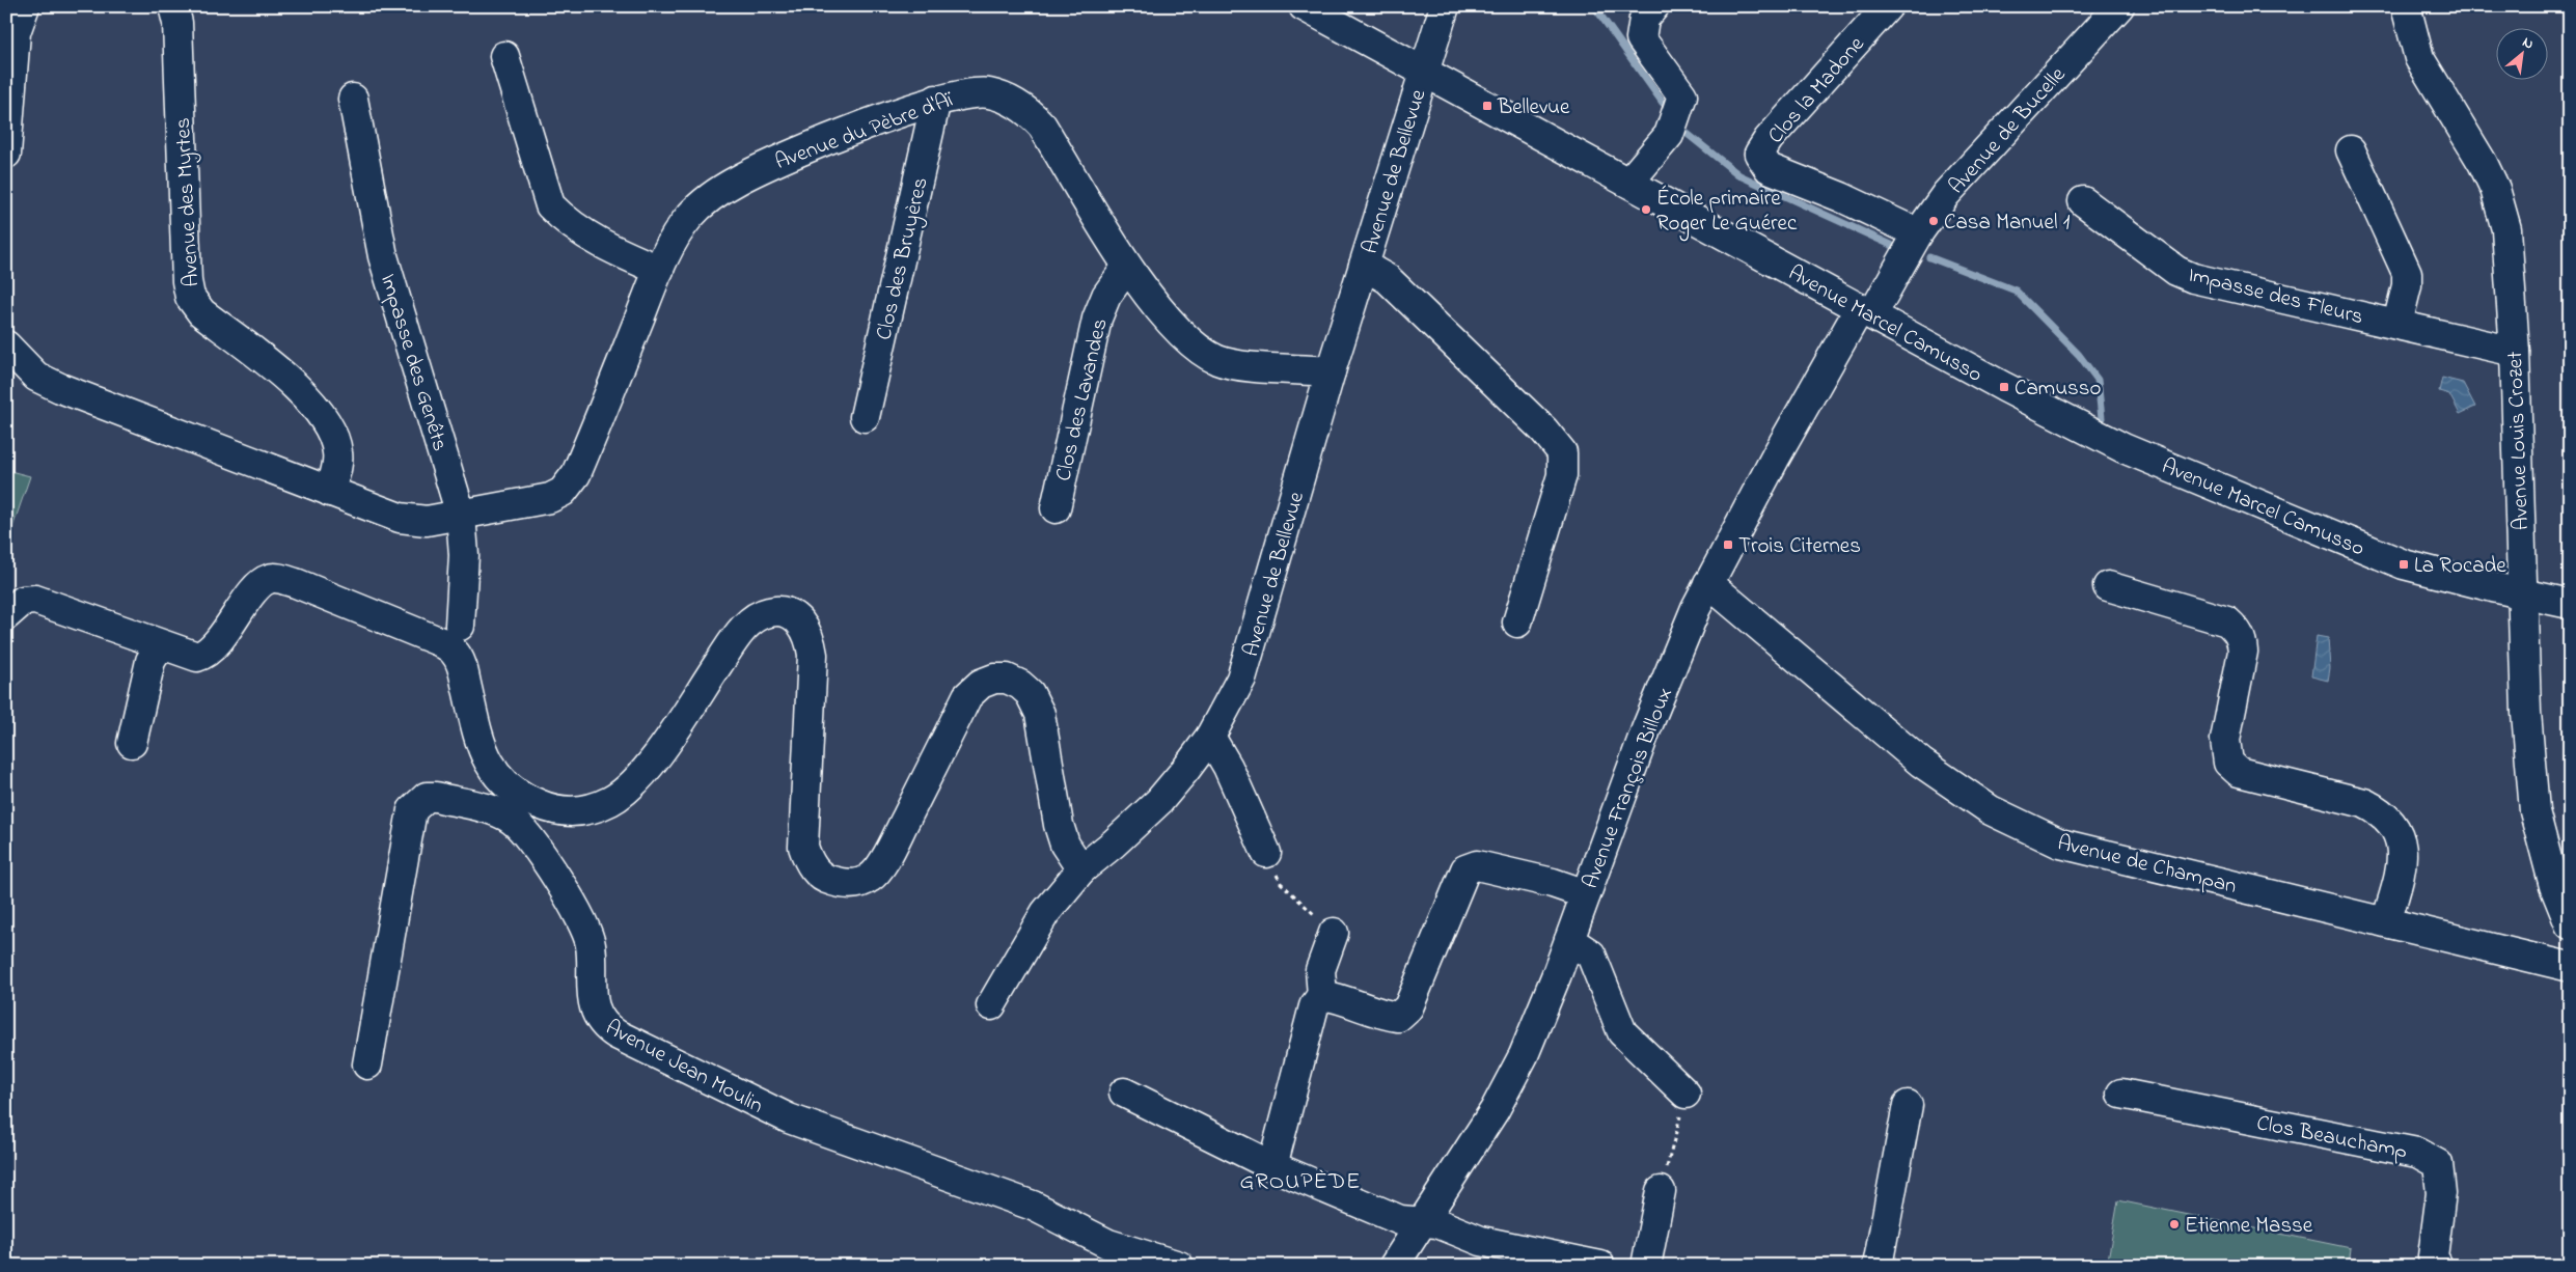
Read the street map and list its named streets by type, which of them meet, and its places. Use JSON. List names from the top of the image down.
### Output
{
  "streets": {
    "street": [
      "Clos la Madone",
      "Avenue du Pèbre d'Aï",
      "Avenue de Bucelle",
      "Avenue de Bellevue",
      "Avenue des Myrtes",
      "Clos des Bruyères",
      "Impasse des Fleurs",
      "Avenue Marcel Camusso",
      "Impasse des Genêts",
      "Clos des Lavandes",
      "Avenue Louis Crozet",
      "Avenue François Billoux",
      "Avenue de Champan",
      "Avenue Jean Moulin",
      "Clos Beauchamp"
    ]
  },
  "crossings": [
    ["Clos la Madone", "Avenue de Bucelle"],
    ["Avenue du Pèbre d'Aï", "Avenue de Bellevue"],
    ["Avenue du Pèbre d'Aï", "Clos des Bruyères"],
    ["Avenue du Pèbre d'Aï", "Impasse des Genêts"],
    ["Avenue du Pèbre d'Aï", "Clos des Lavandes"],
    ["Avenue de Bucelle", "Avenue Marcel Camusso"],
    ["Avenue de Bucelle", "Avenue François Billoux"],
    ["Avenue de Bellevue", "Avenue Marcel Camusso"],
    ["Impasse des Fleurs", "Avenue Louis Crozet"],
    ["Avenue Marcel Camusso", "Avenue Louis Crozet"],
    ["Avenue Marcel Camusso", "Avenue François Billoux"],
    ["Avenue François Billoux", "Avenue de Champan"]
  ],
  "districts": ["GROUPÈDE"],
  "places": {
    "transit": [
      "Bellevue",
      "Camusso",
      "Trois Citernes",
      "La Rocade"
    ],
    "other": ["École primaire Roger Le Guérec", "Casa Manuel 1", "Etienne Masse"]
  },
  "north": "top right"
}
